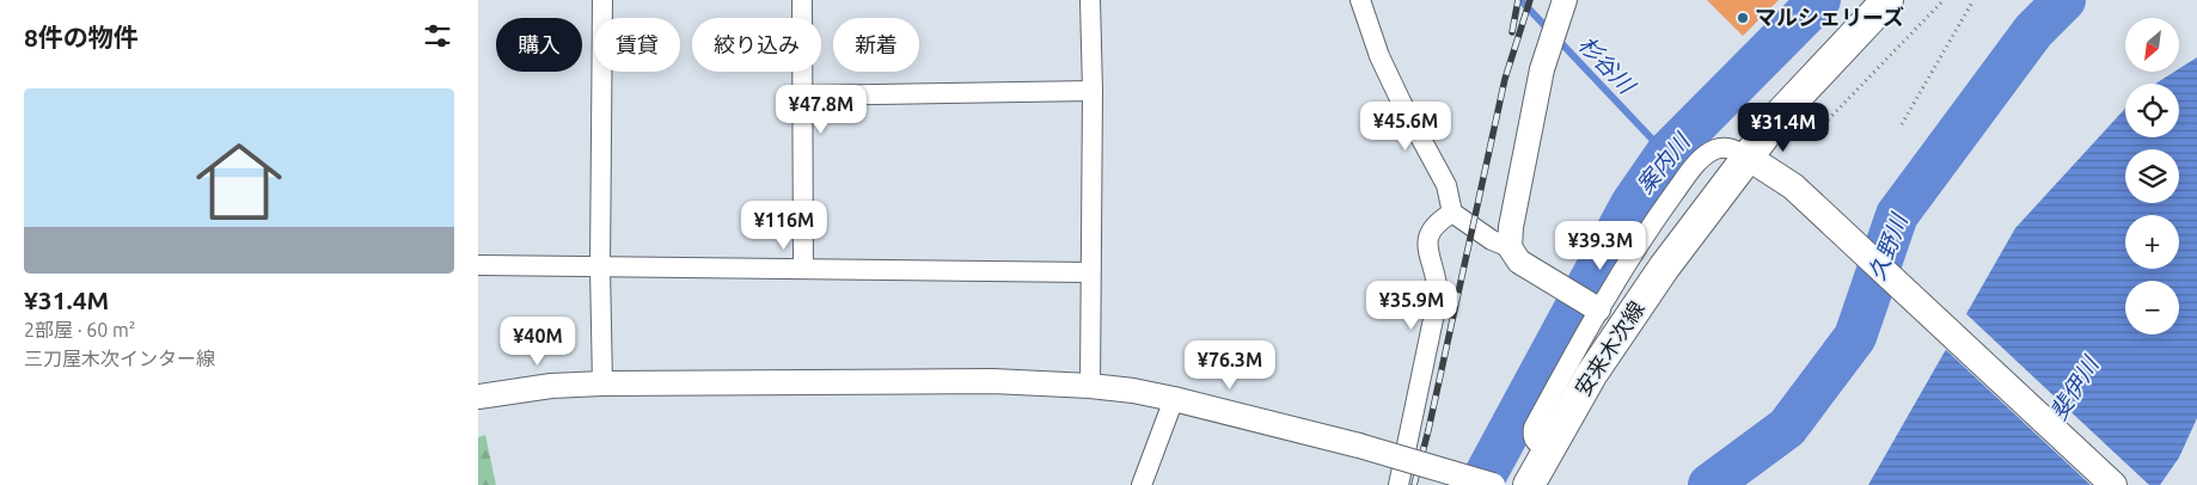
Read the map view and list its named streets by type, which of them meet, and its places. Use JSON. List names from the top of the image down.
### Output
{
  "streets": {
    "main road": ["安来木次線"]
  },
  "water": [
    "杉谷川",
    "案内川",
    "久野川",
    "斐伊川"
  ],
  "places": ["マルシェリーズ"],
  "north": "bottom left",
  "page": {
    "heading": "8件の物件",
    "map_buttons": ["+", "−"],
    "chip": [
      "購入",
      "賃貸",
      "絞り込み",
      "新着"
    ],
    "list": [
      {
        "name": "¥31.4M",
        "note": "2部屋 · 60 m² · 三刀屋木次インター線"
      }
    ],
    "price": [
      "¥47.8M",
      "¥45.6M",
      "¥31.4M",
      "¥116M",
      "¥39.3M",
      "¥35.9M",
      "¥40M",
      "¥76.3M"
    ]
  }
}
